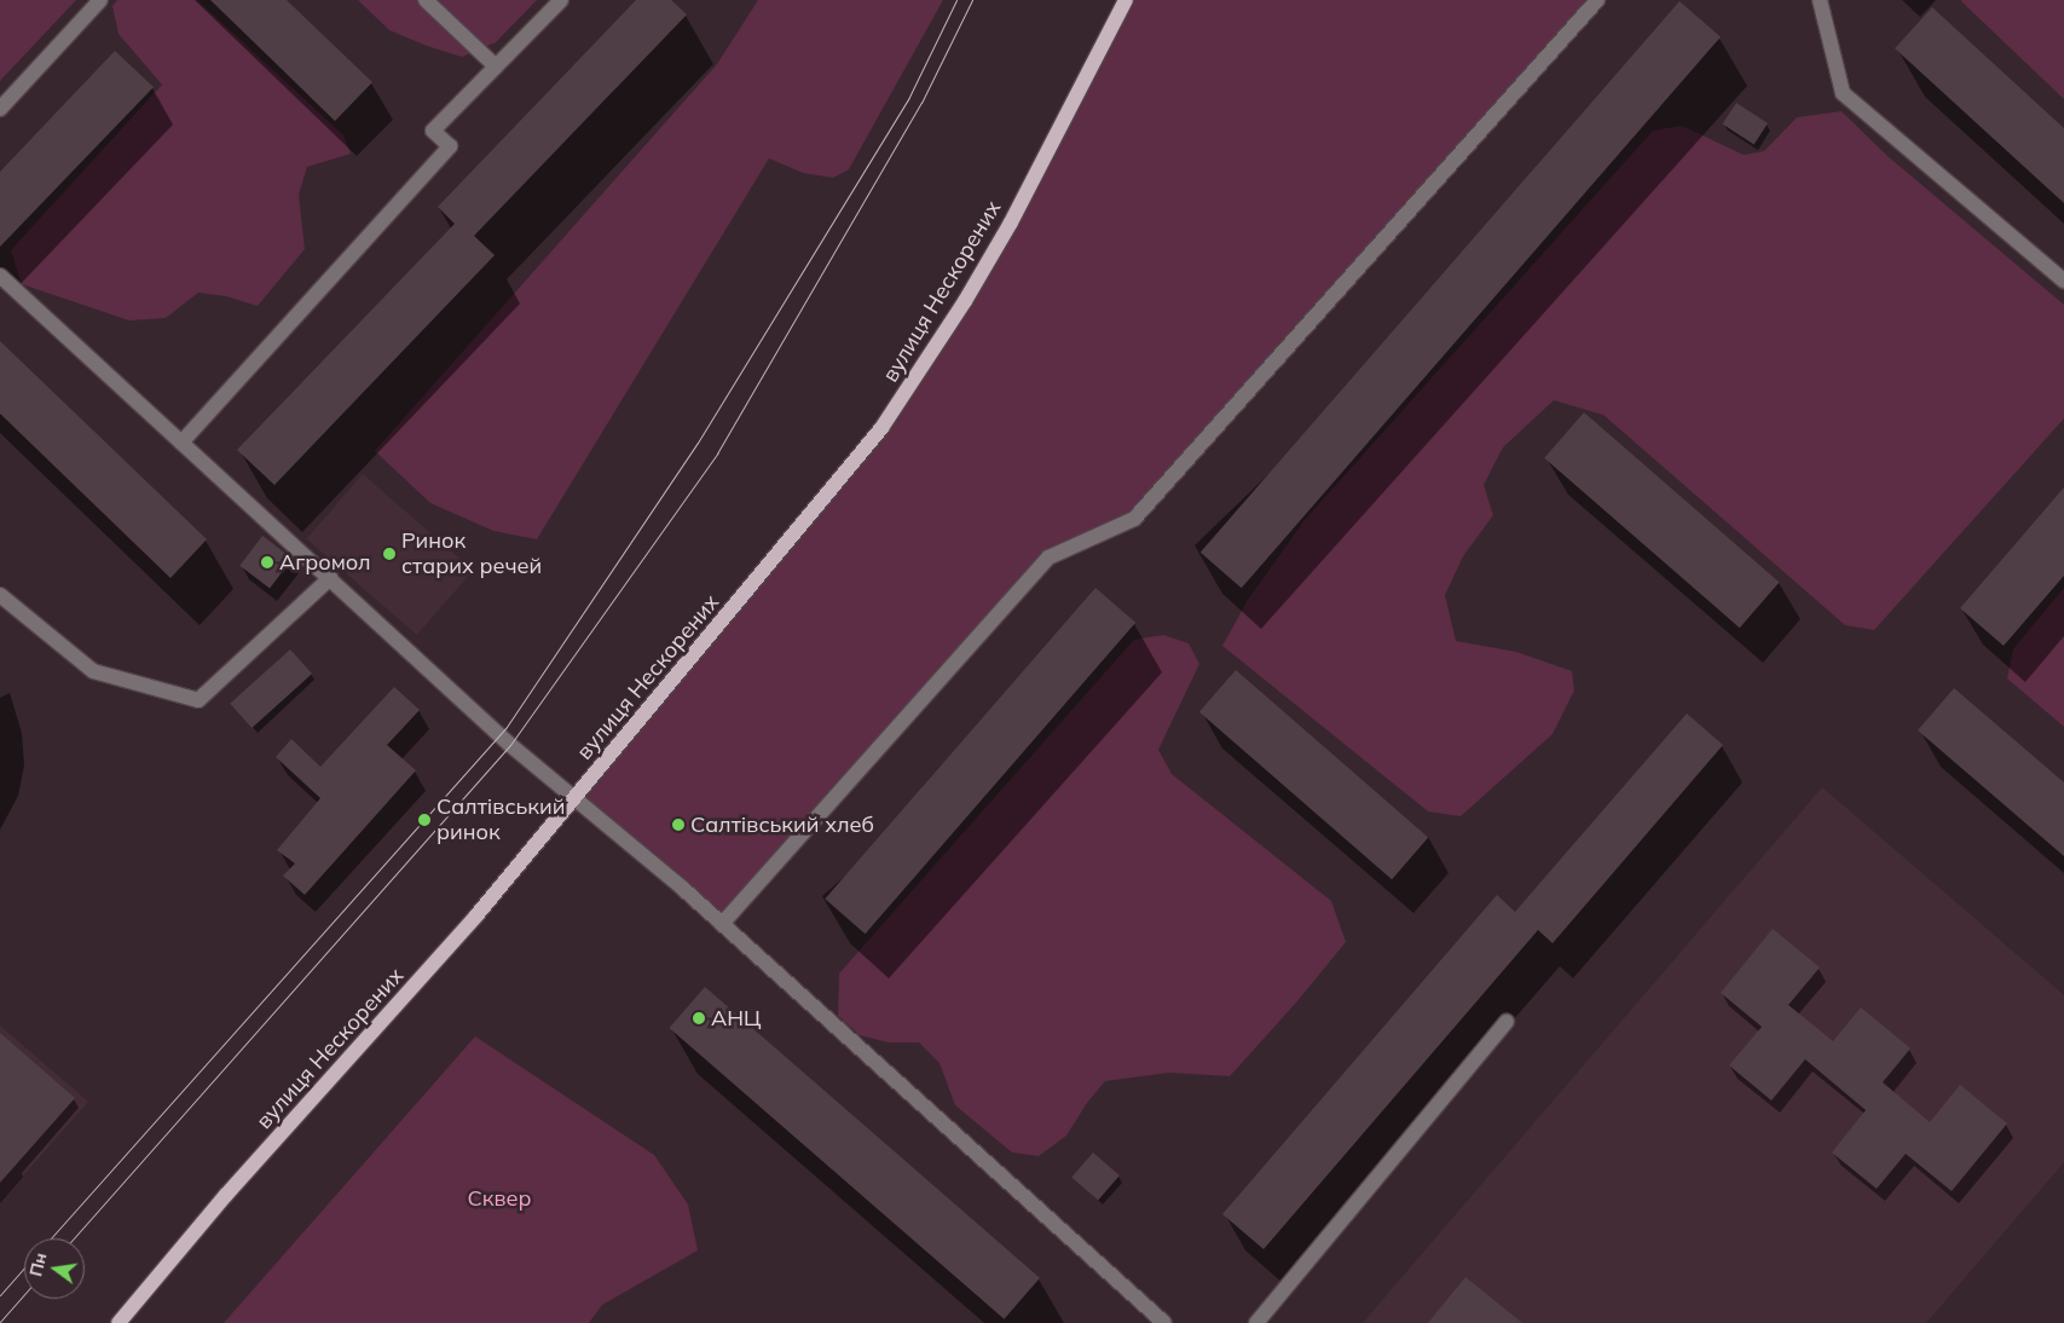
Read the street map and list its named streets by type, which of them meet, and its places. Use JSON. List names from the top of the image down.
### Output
{
  "streets": {
    "main road": ["вулиця Нескорених"]
  },
  "parks": ["Сквер"],
  "places": [
    "Ринок старих речей",
    "Агромол",
    "Салтівський ринок",
    "Салтівський хлеб",
    "АНЦ"
  ],
  "north": "left"
}
